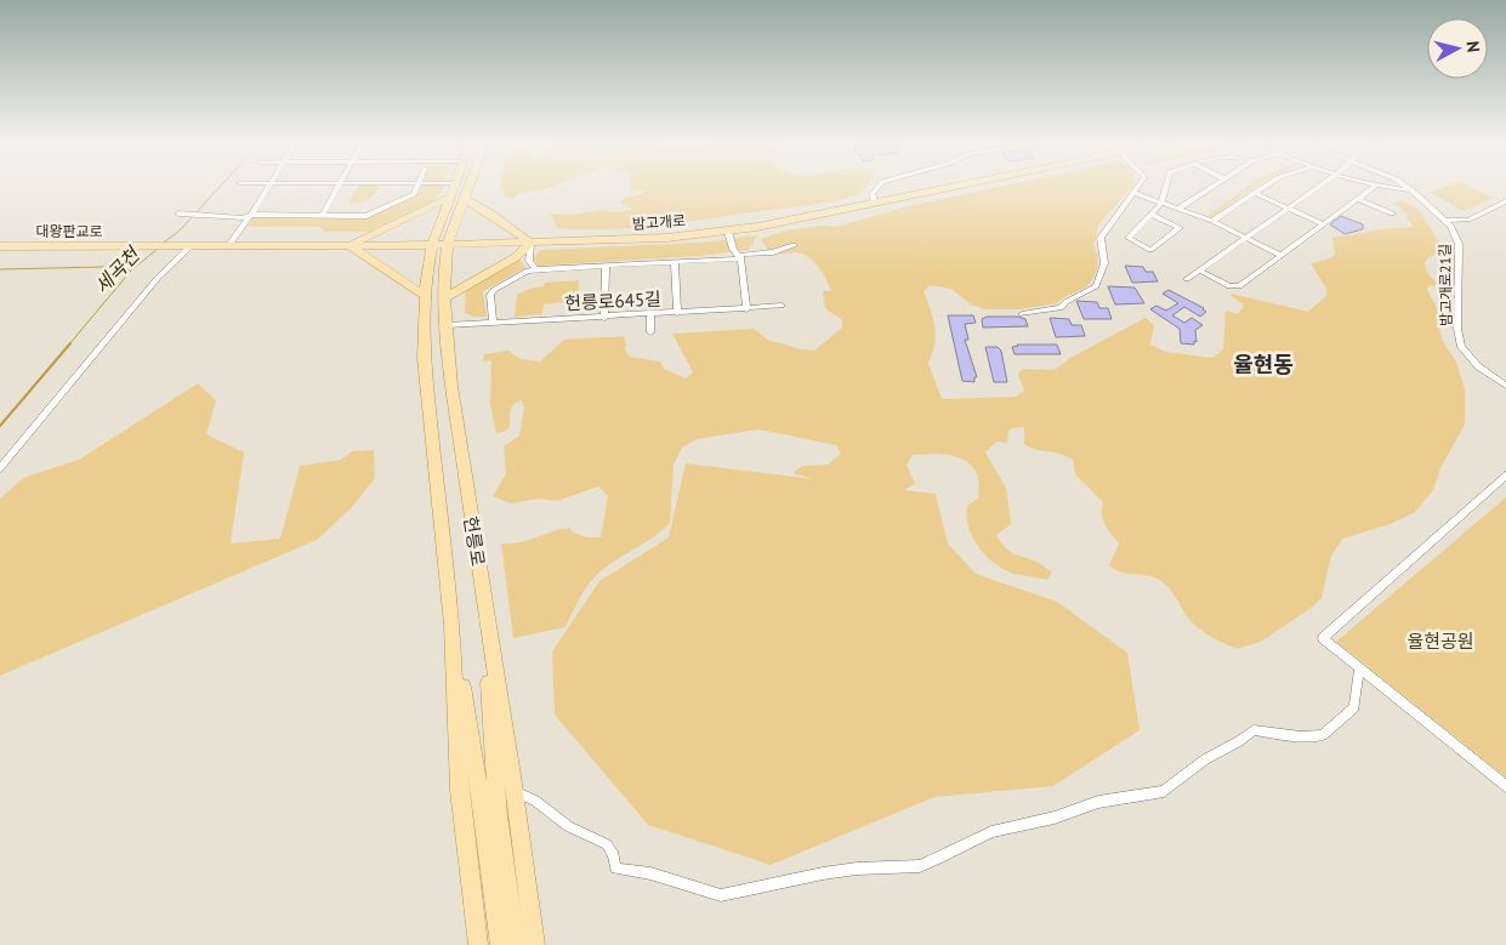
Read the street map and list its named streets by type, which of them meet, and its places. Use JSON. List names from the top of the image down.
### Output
{
  "streets": {
    "main road": ["밤고개로", "대왕판교로", "헌릉로"],
    "street": ["밤고개로21길", "헌릉로645길"]
  },
  "crossings": [
    ["밤고개로", "대왕판교로"],
    ["밤고개로", "헌릉로"],
    ["헌릉로645길", "헌릉로"]
  ],
  "districts": ["율현동"],
  "water": ["세곡천"],
  "parks": ["율현공원"],
  "north": "right"
}
